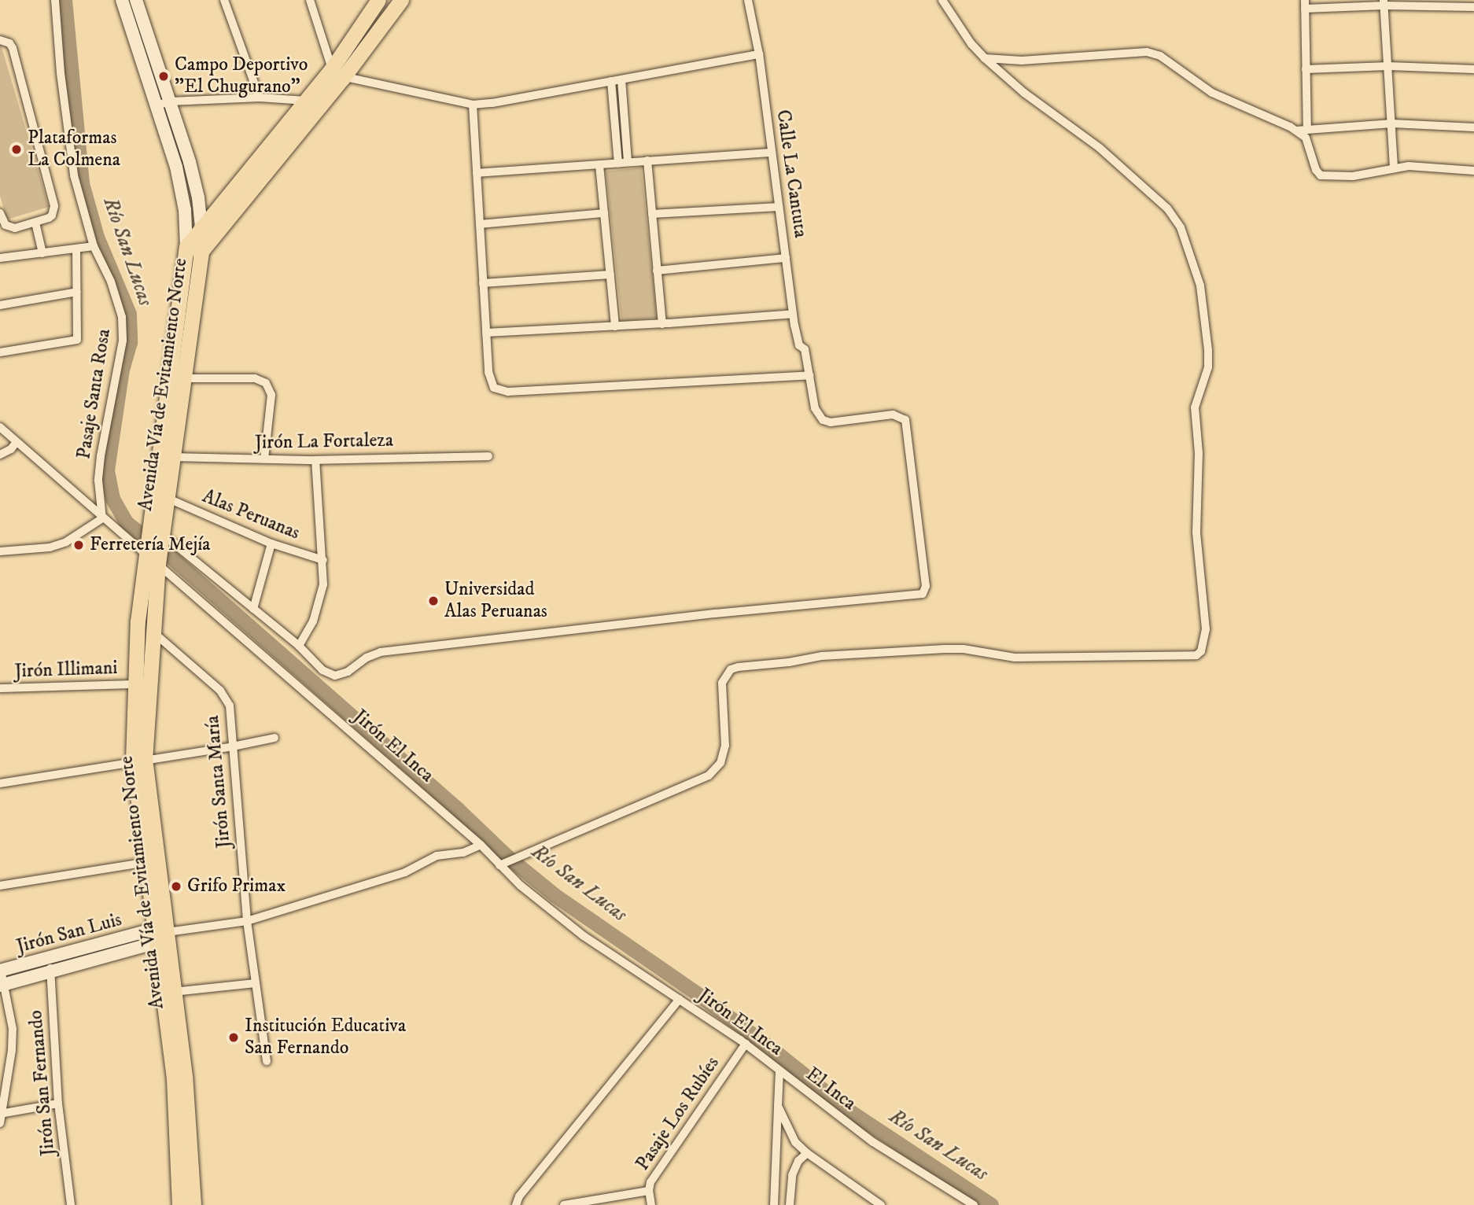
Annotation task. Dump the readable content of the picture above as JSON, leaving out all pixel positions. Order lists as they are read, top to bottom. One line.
{"streets":{"highway":["Avenida Vía de Evitamiento Norte"],"street":["Calle La Cantuta","Pasaje Santa Rosa","Jirón La Fortaleza","Alas Peruanas","Jirón Illimani","Jirón El Inca","Jirón Santa María","Jirón San Luis","Jirón San Fernando","El Inca","Pasaje Los Rubíes"]},"crossings":[["Avenida Vía de Evitamiento Norte","Jirón La Fortaleza"],["Avenida Vía de Evitamiento Norte","Alas Peruanas"],["Avenida Vía de Evitamiento Norte","Jirón Illimani"],["Avenida Vía de Evitamiento Norte","Jirón El Inca"],["Avenida Vía de Evitamiento Norte","Jirón Santa María"],["Avenida Vía de Evitamiento Norte","Jirón San Luis"],["Pasaje Santa Rosa","Jirón El Inca"],["Jirón El Inca","El Inca"],["Jirón El Inca","Pasaje Los Rubíes"],["Jirón San Luis","Jirón San Fernando"]],"water":["Río San Lucas"],"places":["Campo Deportivo \"El Chugurano\"","Plataformas La Colmena","Ferretería Mejía","Universidad Alas Peruanas","Grifo Primax","Institución Educativa San Fernando"]}
